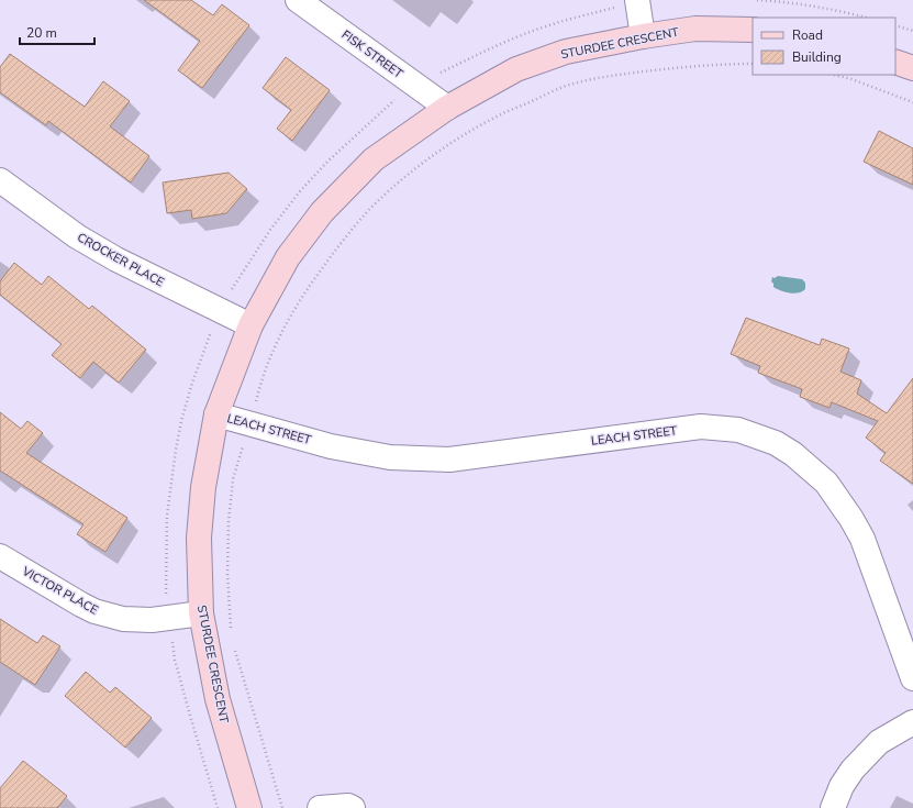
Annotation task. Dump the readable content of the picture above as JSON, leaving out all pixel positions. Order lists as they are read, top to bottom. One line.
{"streets":{"street":["STURDEE CRESCENT","FISK STREET","CROCKER PLACE","LEACH STREET","VICTOR PLACE"]},"crossings":[["STURDEE CRESCENT","FISK STREET"],["STURDEE CRESCENT","CROCKER PLACE"],["STURDEE CRESCENT","LEACH STREET"],["STURDEE CRESCENT","VICTOR PLACE"]],"legend":["Road","Building"],"scale_bar":"20 m"}
